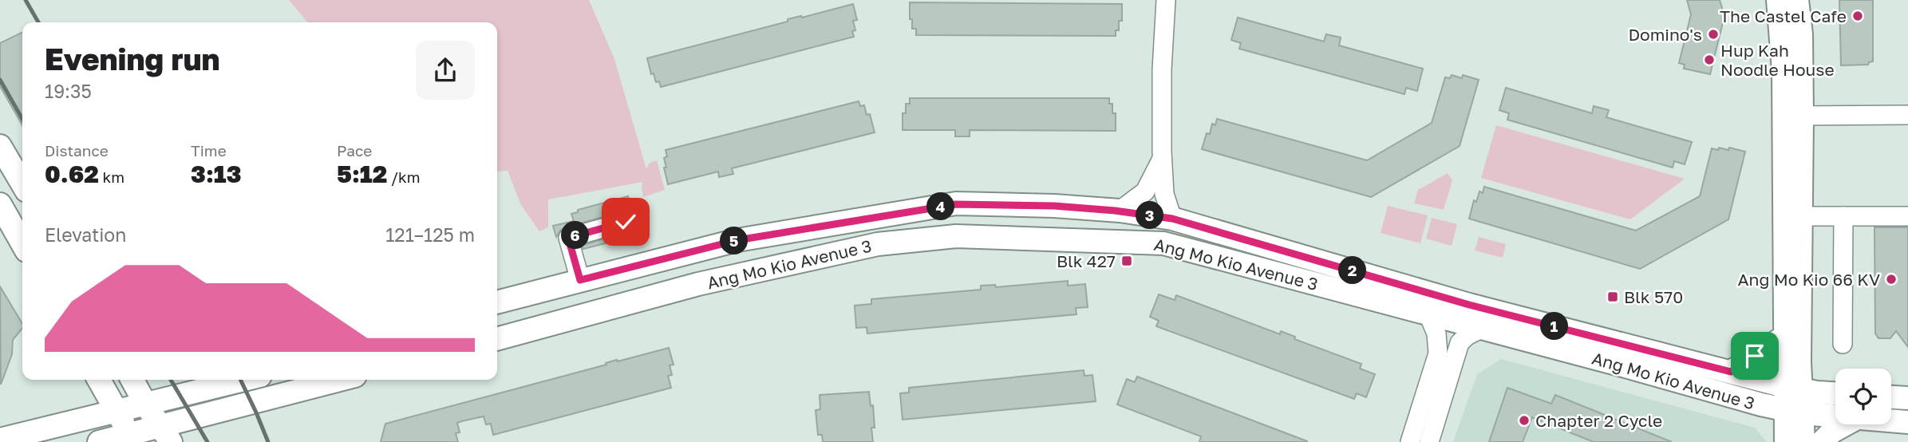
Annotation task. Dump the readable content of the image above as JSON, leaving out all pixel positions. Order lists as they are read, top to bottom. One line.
{"streets":{"main road":["Ang Mo Kio Avenue 3"]},"places":{"other":["The Castel Cafe","Domino's","Hup Kah Noodle House","Ang Mo Kio 66 KV","Chapter 2 Cycle"],"transit":["Blk 427","Blk 570"]},"page":{"heading":["Evening run","19:35"],"stats":[["Distance","0.62 km"],["Time","3:13"],["Pace","5:12 /km"]],"pins":["4","3","6","5","2","1"],"chart":["Elevation","121–125 m"]}}
